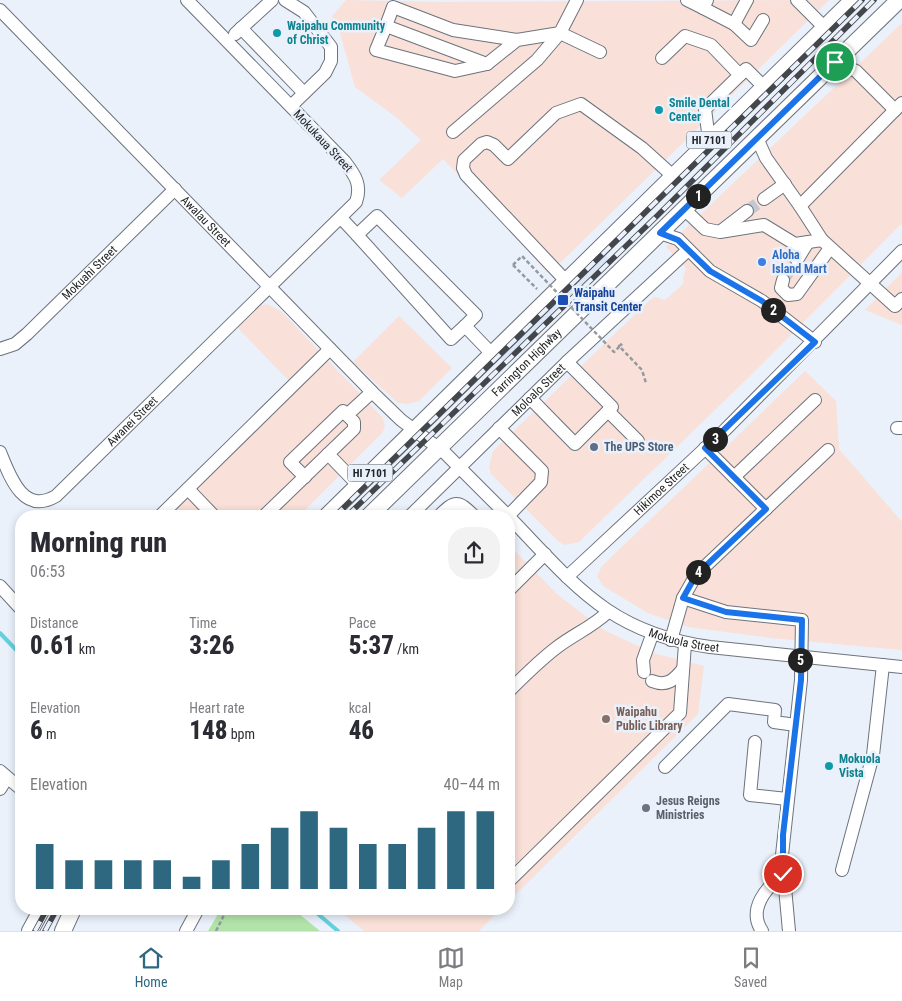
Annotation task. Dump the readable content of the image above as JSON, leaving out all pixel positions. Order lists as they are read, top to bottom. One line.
{"streets":{"main road":["HI 7101","Farrington Highway"],"street":["Mokukaua Street","Awalau Street","Mokuahi Street","Moloalo Street","Awanei Street","Hikimoe Street","Mokuola Street"]},"crossings":[["HI 7101","Awalau Street"],["HI 7101","Mokuola Street"],["Mokukaua Street","Awalau Street"],["Mokukaua Street","Awanei Street"],["Awalau Street","Mokuahi Street"],["Awalau Street","Awanei Street"],["Awalau Street","Mokuola Street"],["Farrington Highway","Mokuola Street"],["Moloalo Street","Mokuola Street"],["Hikimoe Street","Mokuola Street"]],"places":{"other":["Waipahu Community of Christ","Smile Dental Center","Aloha Island Mart","The UPS Store","Waipahu Public Library","Mokuola Vista","Jesus Reigns Ministries"],"transit":["Waipahu Transit Center"]},"page":{"pins":["1","2","3","4","5"],"heading":["Morning run","06:53"],"stats":[["Distance","0.61 km"],["Time","3:26"],["Pace","5:37 /km"],["Elevation","6 m"],["Heart rate","148 bpm"],["kcal","46"]],"chart":["Elevation","40–44 m"],"tabs":["Home","Map","Saved"]}}
